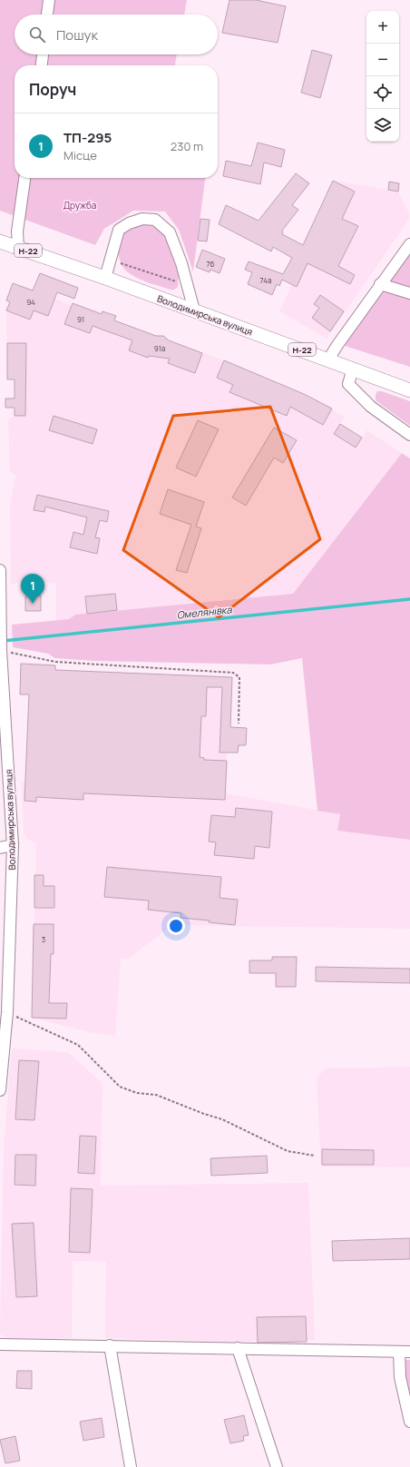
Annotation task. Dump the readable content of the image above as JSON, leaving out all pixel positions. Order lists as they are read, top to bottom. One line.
{"streets":{"main road":["Н-22","Володимирська вулиця"]},"water":["Омелянівка"],"parks":["Дружба"],"house_numbers":["76","74а","94","91","91а","3"],"page":{"map_buttons":["+","−"],"search":"Пошук","heading":"Поруч","list":[{"mark":"1","name":"ТП-295","note":"Місце","value":"230 m"}],"pins":"1"}}
